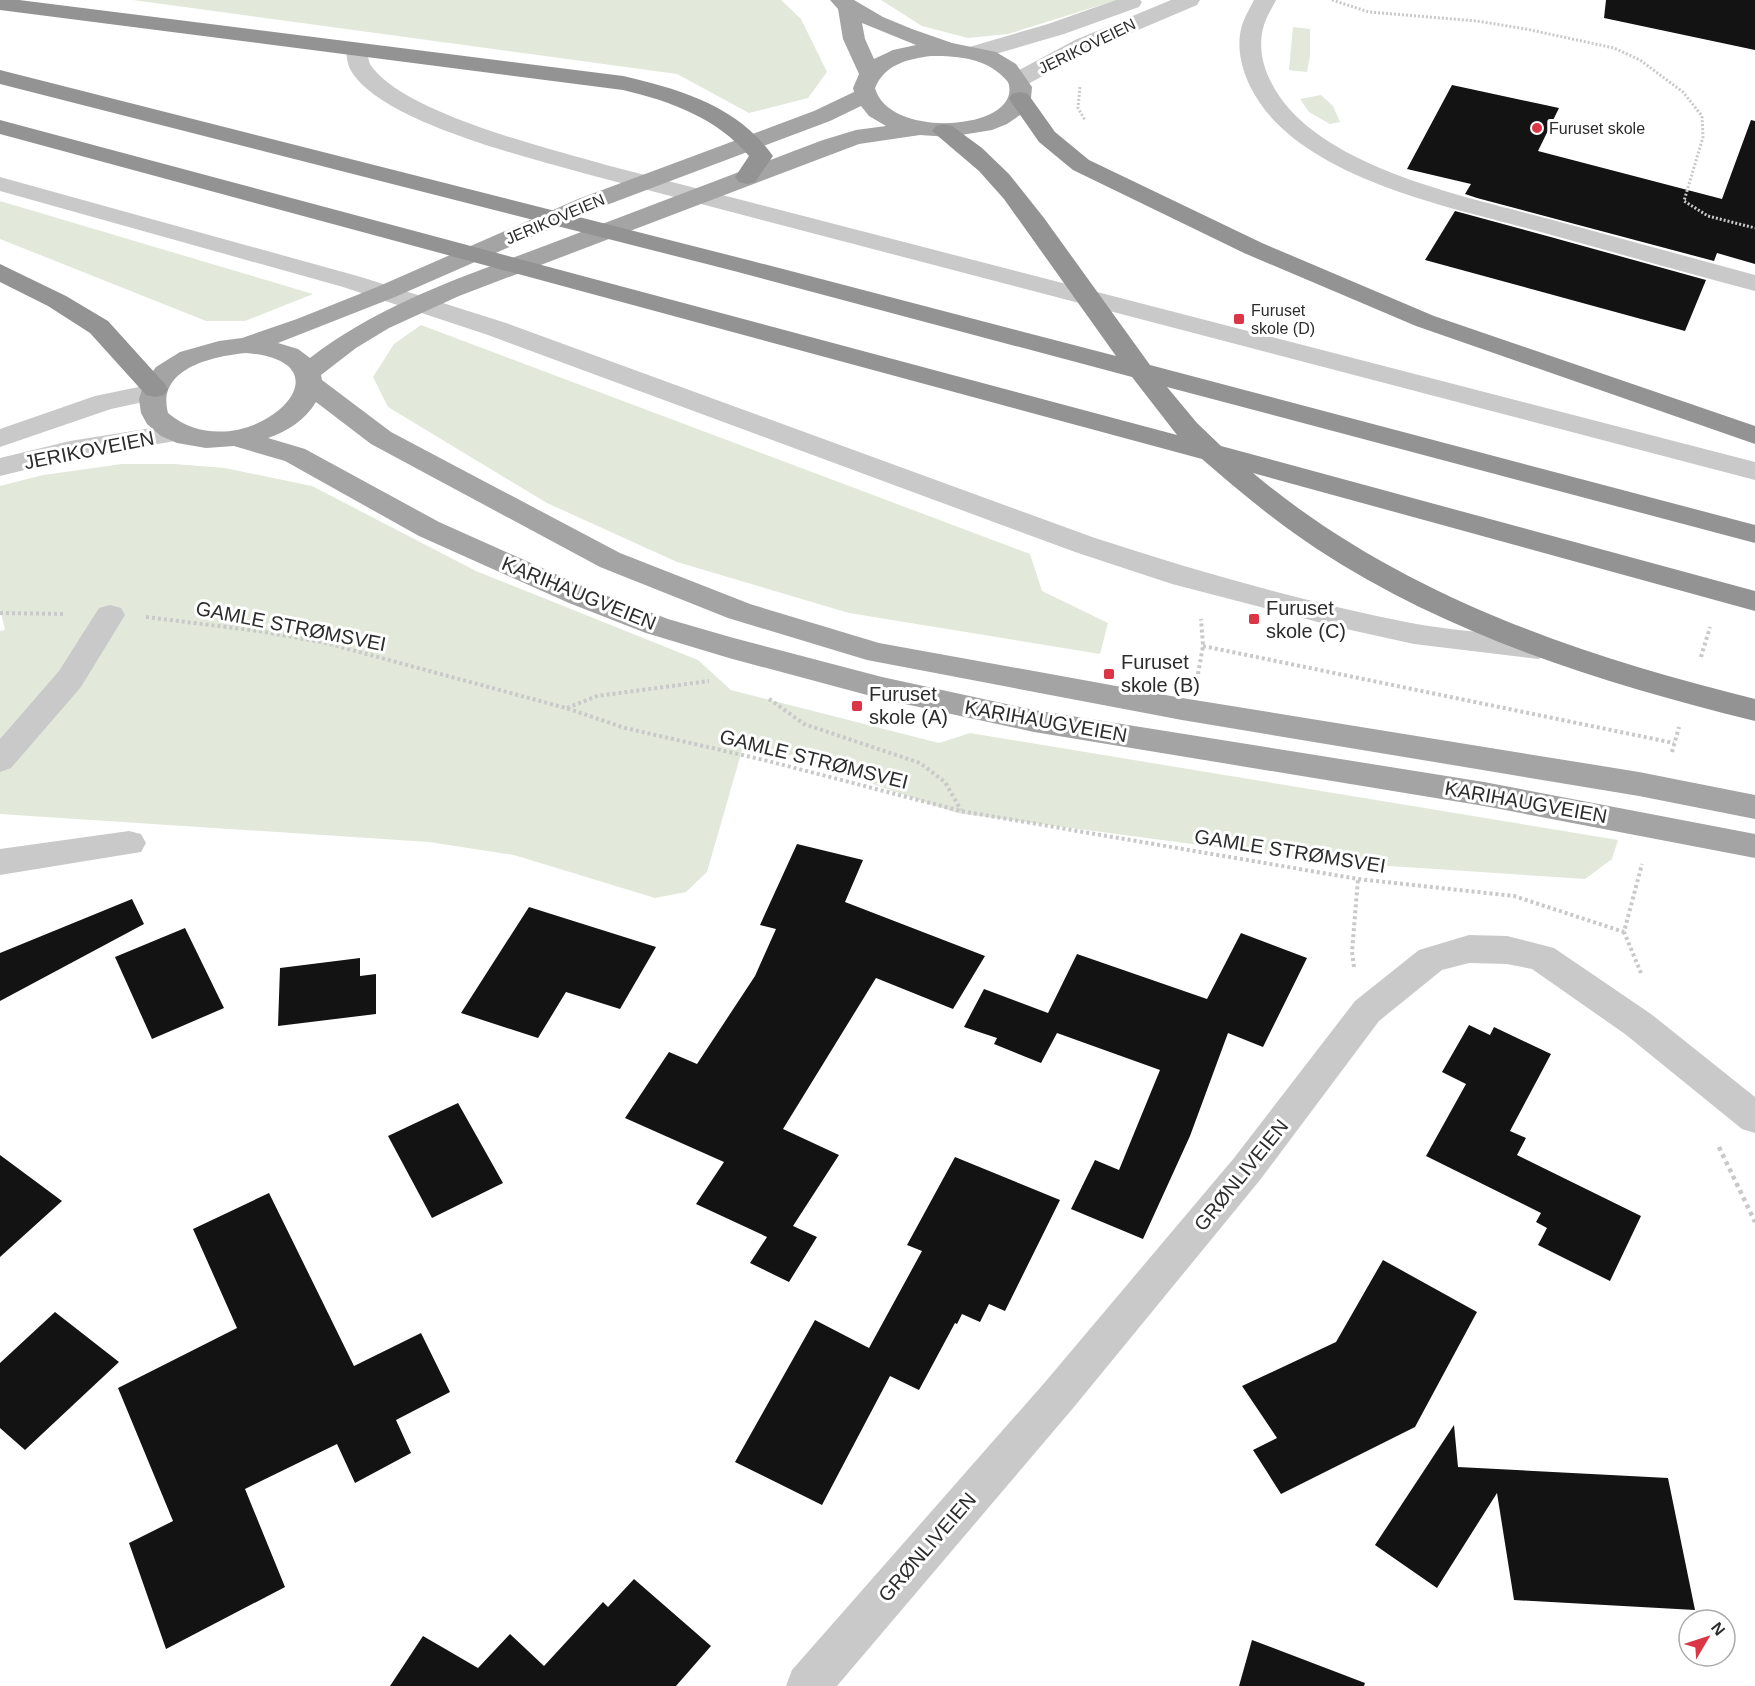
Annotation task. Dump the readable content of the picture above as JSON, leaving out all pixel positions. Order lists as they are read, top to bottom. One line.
{"streets":{"main road":["JERIKOVEIEN","KARIHAUGVEIEN"],"street":["GRØNLIVEIEN"],"path":["GAMLE STRØMSVEI"]},"crossings":[["JERIKOVEIEN","KARIHAUGVEIEN"]],"places":{"other":["Furuset skole"],"transit":["Furuset skole (D)","Furuset skole (C)","Furuset skole (B)","Furuset skole (A)"]},"north":"top right"}
